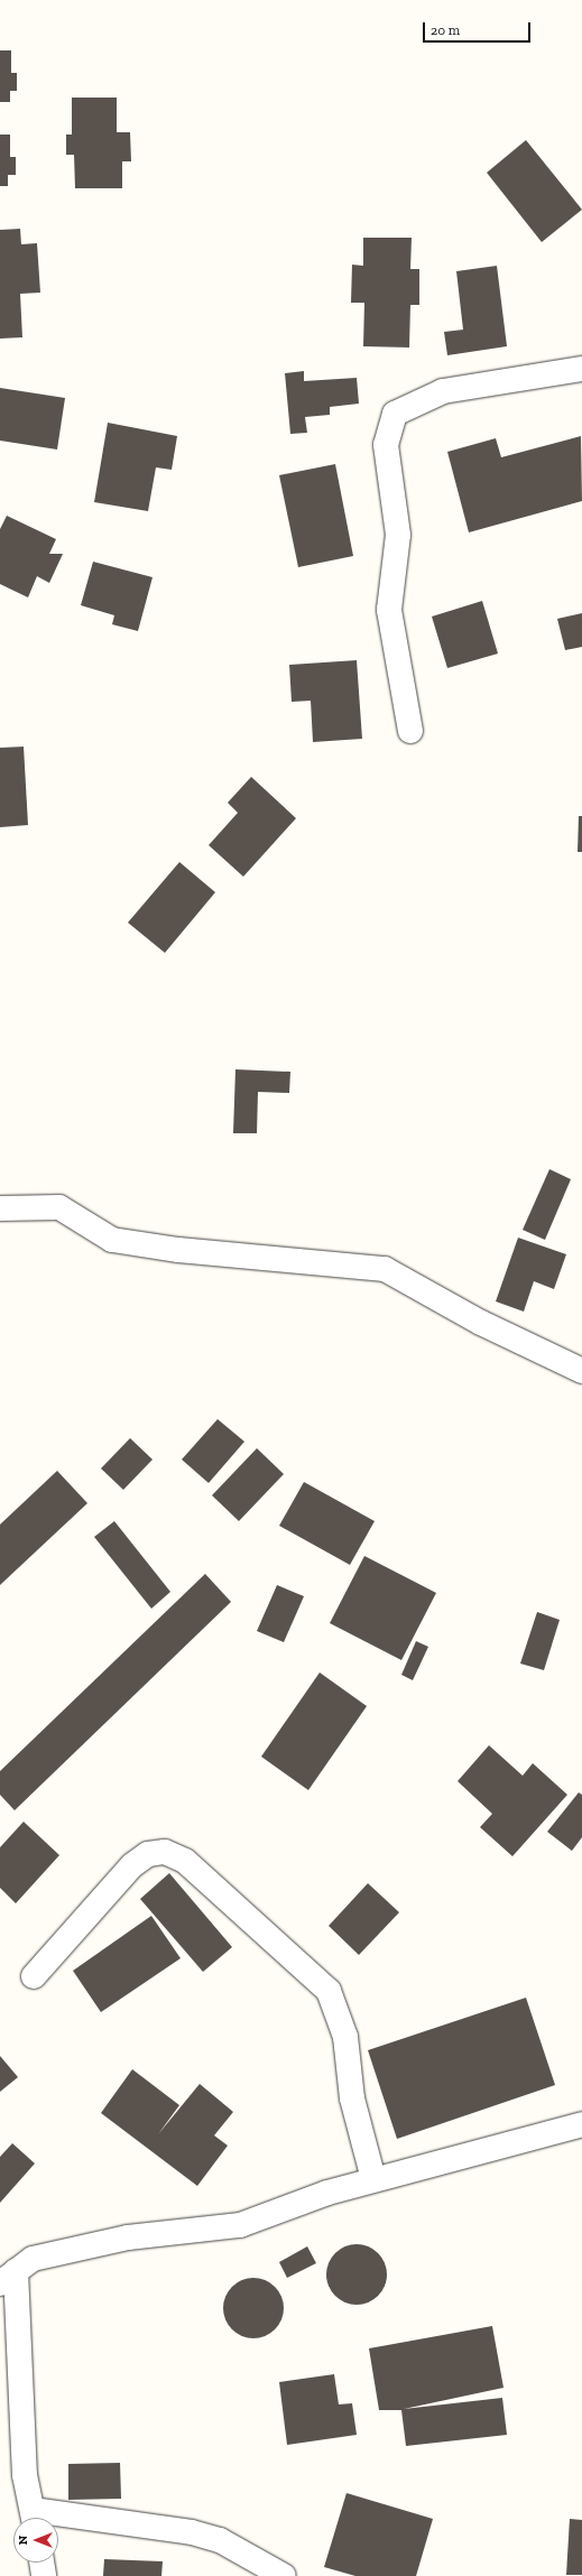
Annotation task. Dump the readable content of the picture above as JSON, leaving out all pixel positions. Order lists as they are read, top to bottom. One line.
{"scale_bar":"20 m","north":"left"}
